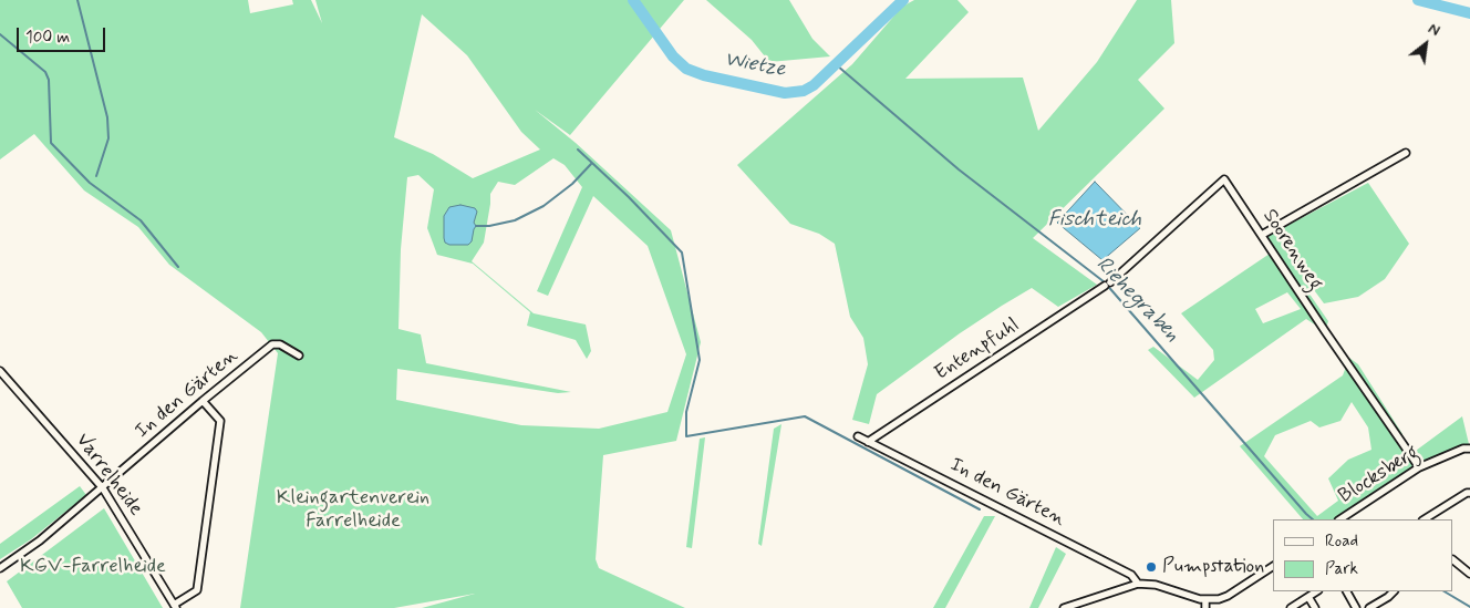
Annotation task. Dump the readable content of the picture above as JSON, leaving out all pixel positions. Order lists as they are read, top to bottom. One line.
{"streets":{"street":["Soorenweg","Entenpfuhl","In den Gärten","Varrelheide","Blocksberg"]},"crossings":[["Soorenweg","Entenpfuhl"],["Soorenweg","Blocksberg"],["Entenpfuhl","In den Gärten"],["In den Gärten","Varrelheide"]],"water":["Wietze","Fischteich","Riehegraben"],"parks":["Kleingartenverein Farrelheide","KGV-Farrelheide"],"places":["Pumpstation"],"legend":["Road","Park"],"scale_bar":"100 m","north":"top right"}
